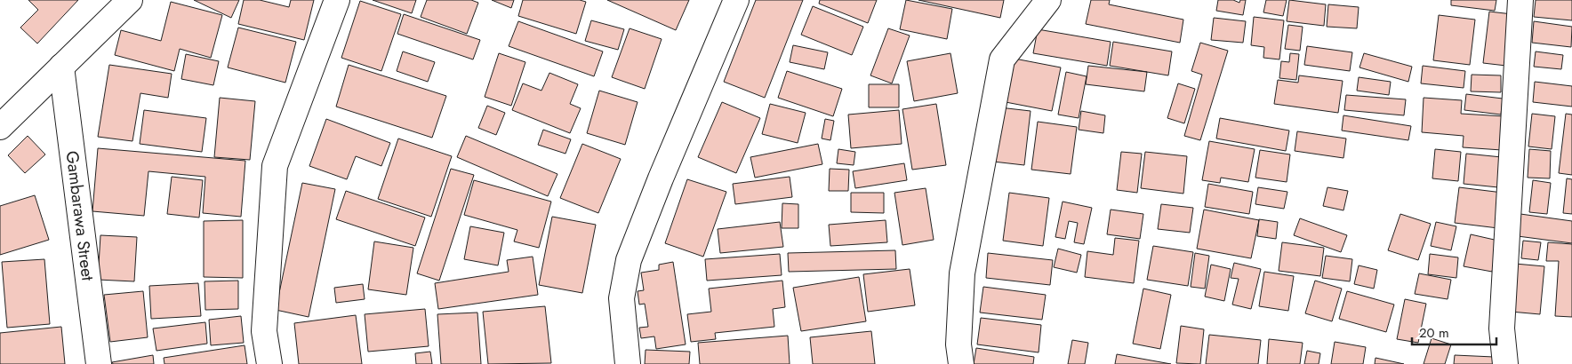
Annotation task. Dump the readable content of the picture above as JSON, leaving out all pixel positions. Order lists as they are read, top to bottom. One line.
{"streets":{"street":["Gambarawa Street"]},"scale_bar":"20 m"}
